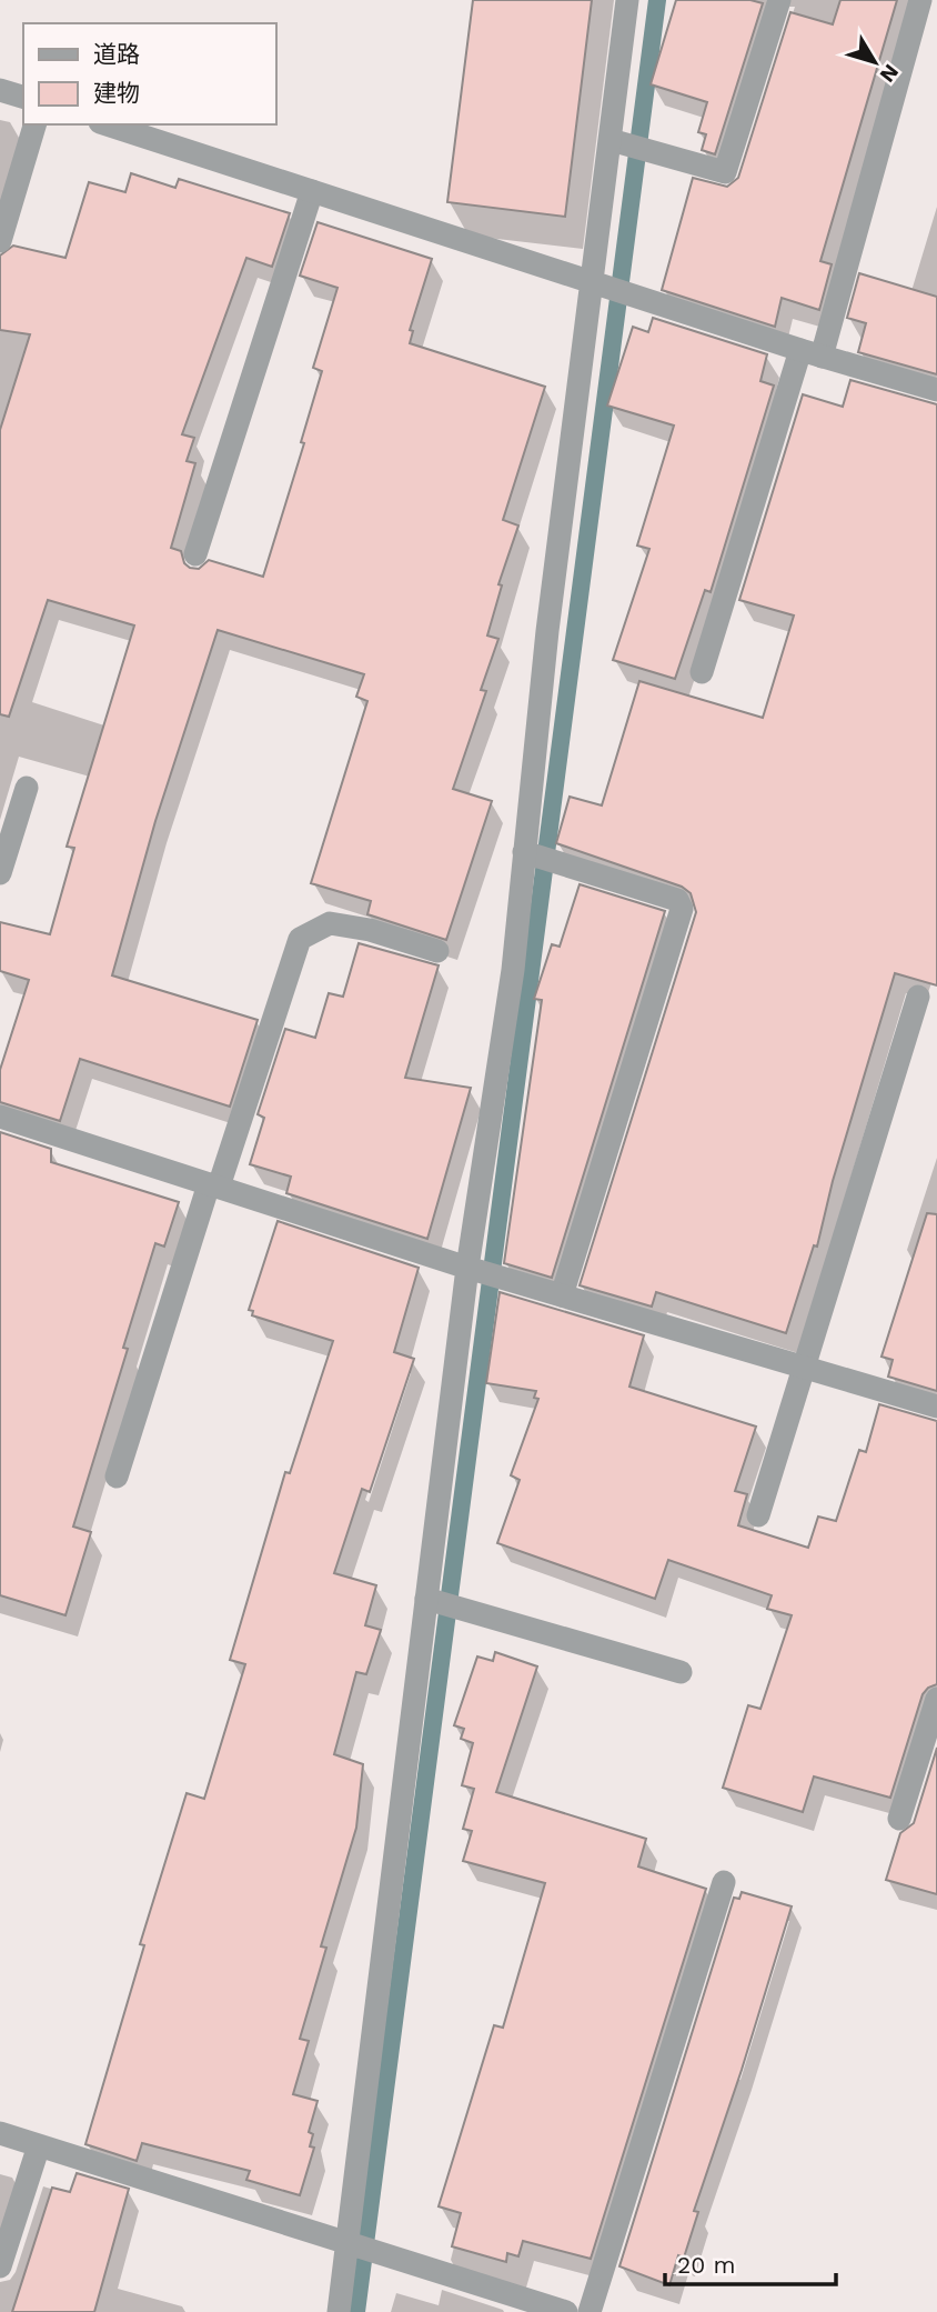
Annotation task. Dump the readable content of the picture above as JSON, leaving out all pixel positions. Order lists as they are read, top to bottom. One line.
{"legend":["道路","建物"],"scale_bar":"20 m","north":"bottom right"}
